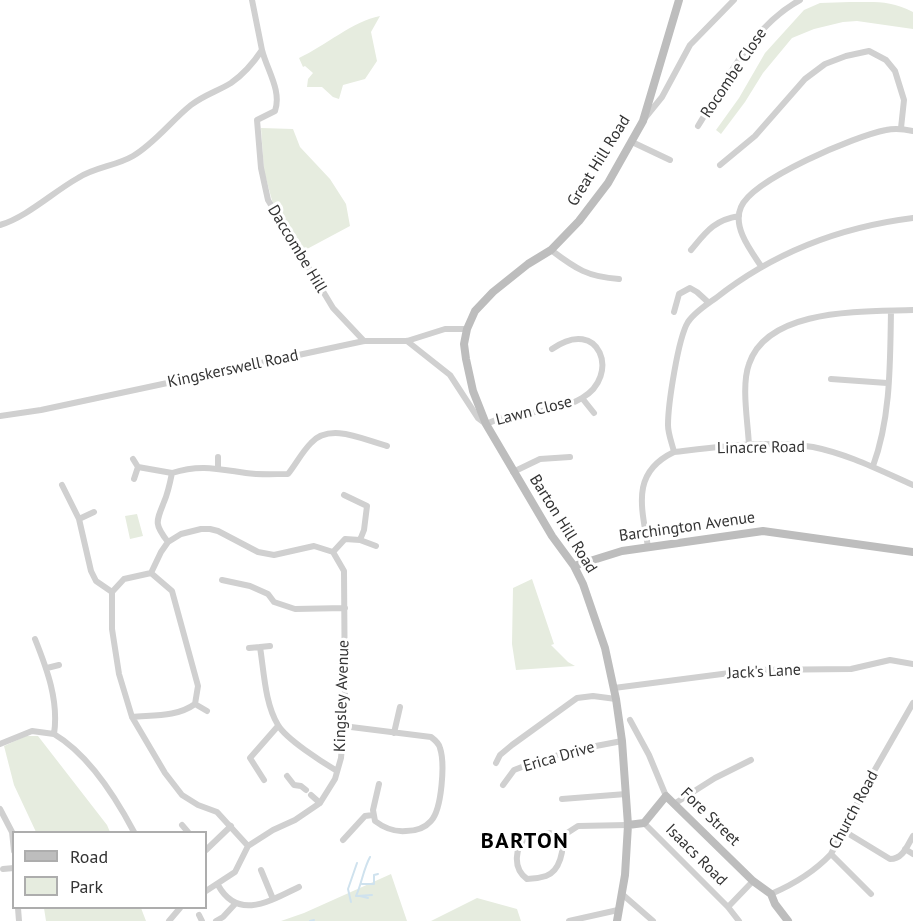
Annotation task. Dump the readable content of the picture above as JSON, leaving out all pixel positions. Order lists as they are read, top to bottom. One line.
{"streets":{"street":["Rocombe Close","Great Hill Road","Daccombe Hill","Kingskerswell Road","Lawn Close","Linacre Road","Barton Hill Road","Barchington Avenue","Jack's Lane","Kingsley Avenue","Erica Drive","Church Road","Fore Street","Isaacs Road"]},"crossings":[["Great Hill Road","Kingskerswell Road"],["Great Hill Road","Barton Hill Road"],["Daccombe Hill","Kingskerswell Road"],["Kingskerswell Road","Barton Hill Road"],["Lawn Close","Barton Hill Road"],["Barton Hill Road","Barchington Avenue"],["Barton Hill Road","Jack's Lane"],["Barton Hill Road","Erica Drive"],["Barton Hill Road","Isaacs Road"],["Church Road","Fore Street"],["Fore Street","Isaacs Road"]],"districts":["BARTON"],"legend":["Road","Park"]}
